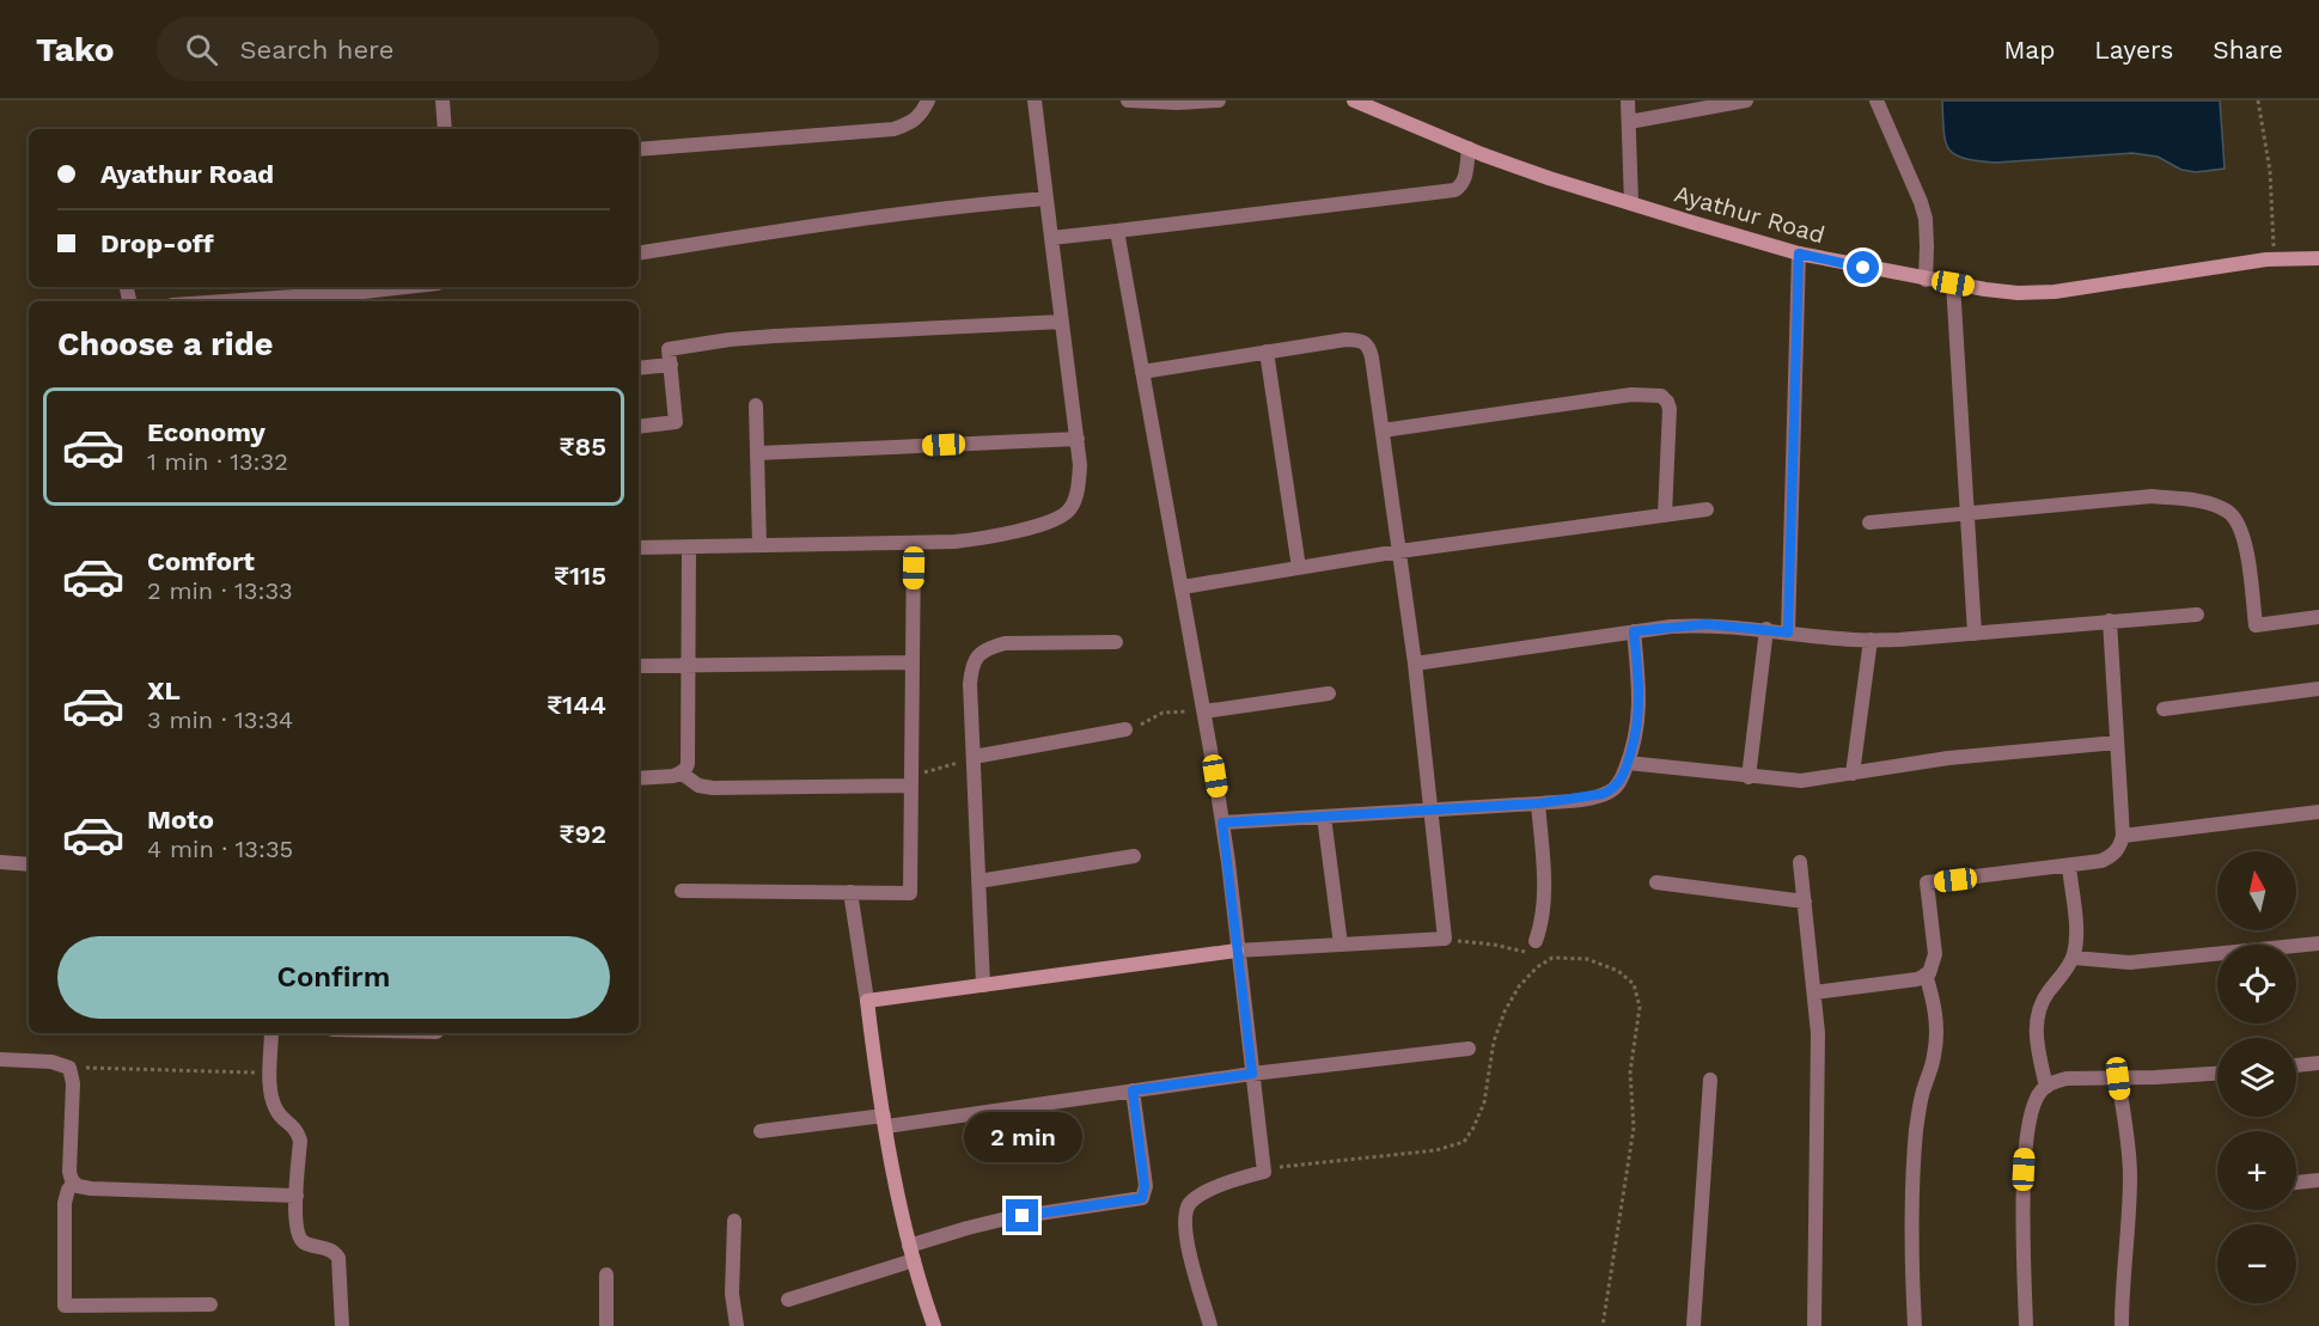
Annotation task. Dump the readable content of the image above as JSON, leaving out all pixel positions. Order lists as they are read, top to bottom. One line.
{"streets":{"street":["Ayathur Road"]},"north":"top","page":{"header":"Tako","search":"Search here","nav":["Map","Layers","Share"],"banner":["Ayathur Road","Drop-off"],"heading":"Choose a ride","list":[{"name":"Economy","note":"1 min · 13:32","value":"₹85"},{"name":"Comfort","note":"2 min · 13:33","value":"₹115"},{"name":"XL","note":"3 min · 13:34","value":"₹144"},{"name":"Moto","note":"4 min · 13:35","value":"₹92"}],"map_buttons":["+","−"],"buttons":"Confirm","bubble":"2 min"}}
